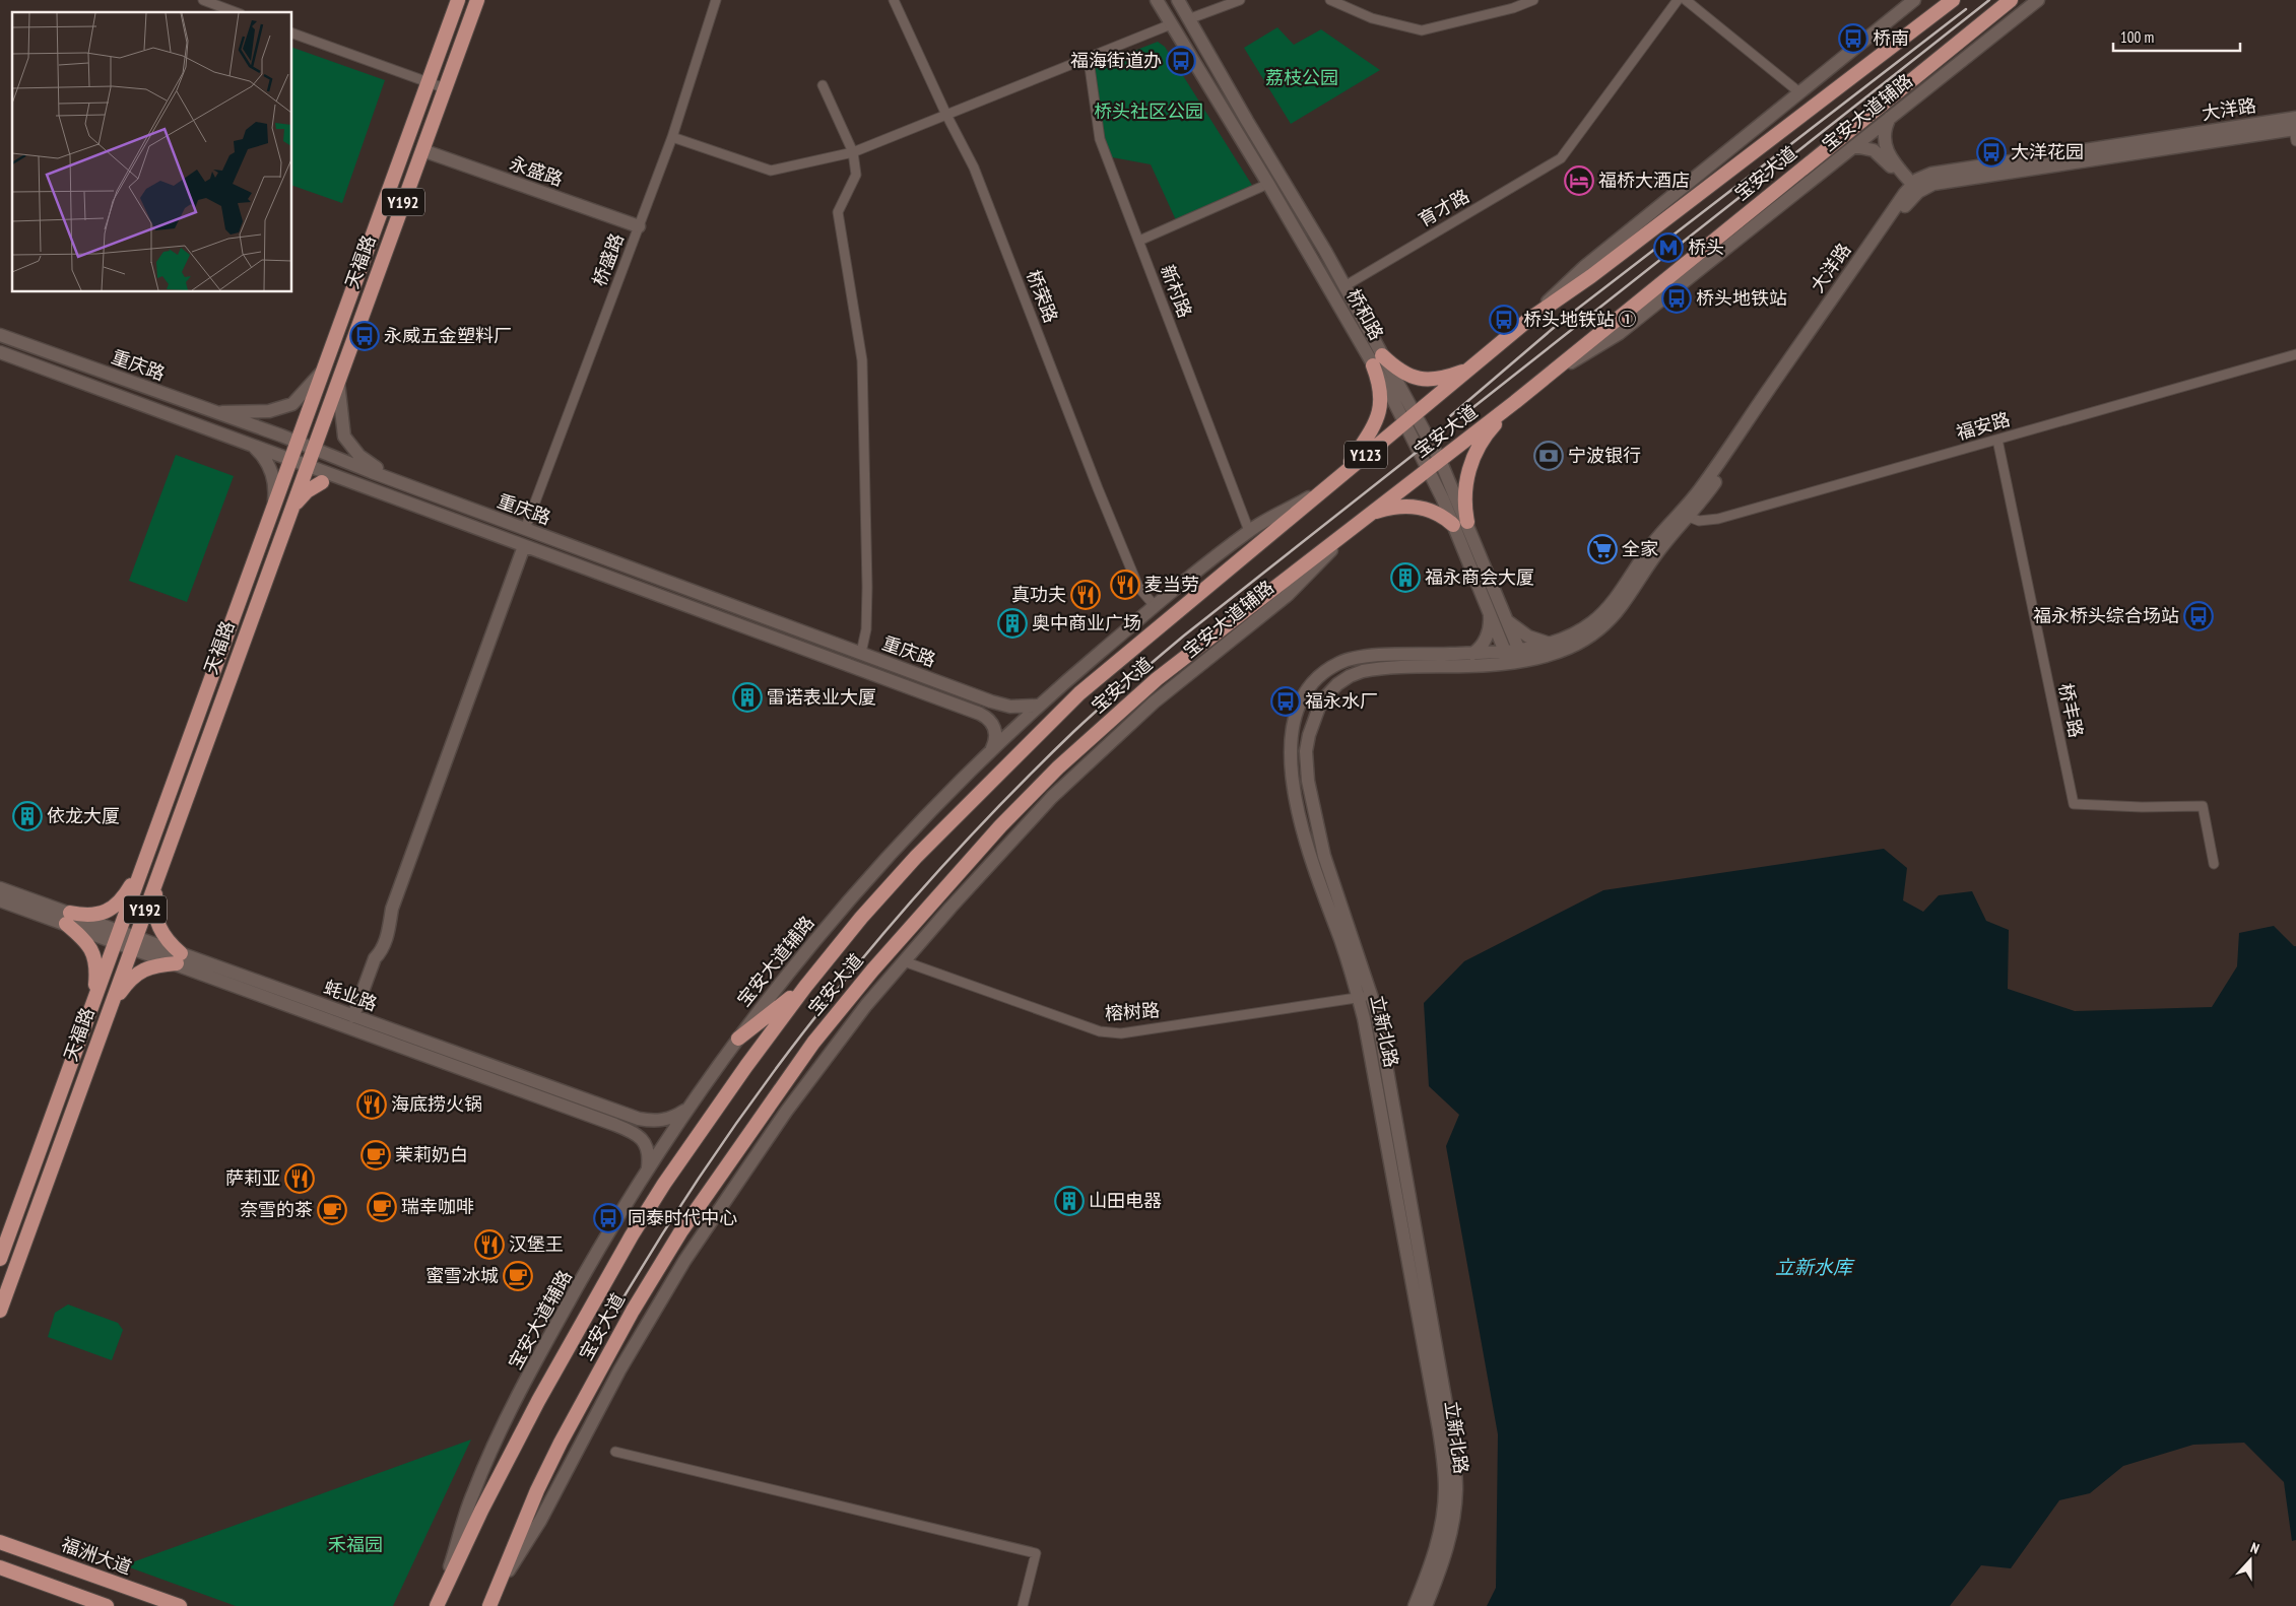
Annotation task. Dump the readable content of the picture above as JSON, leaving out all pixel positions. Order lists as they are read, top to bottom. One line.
{"streets":{"main road":["大洋路","宝安大道辅路","永盛路","宝安大道","Y192","天福路","桥和路","重庆路","Y123","蚝业路","立新北路","福洲大道"],"street":["育才路","桥盛路","新村路","桥荣路","福安路","桥丰路","榕树路"]},"crossings":[["大洋路","桥和路"],["大洋路","福安路"],["大洋路","立新北路"],["宝安大道辅路","宝安大道"],["宝安大道辅路","新村路"],["宝安大道辅路","桥荣路"],["宝安大道辅路","重庆路"],["宝安大道辅路","蚝业路"],["宝安大道辅路","榕树路"],["永盛路","桥盛路"],["永盛路","天福路"],["宝安大道","桥和路"],["Y192","天福路"],["Y192","重庆路"],["育才路","桥和路"],["桥盛路","重庆路"],["天福路","重庆路"],["天福路","蚝业路"],["桥和路","立新北路"],["福安路","桥丰路"],["榕树路","立新北路"]],"water":["立新水库"],"parks":["荔枝公园","桥头社区公园","禾福园"],"places":{"bus stop":["桥南","福海街道办","大洋花园","桥头地铁站","桥头地铁站 ①","永威五金塑料厂","福永桥头综合场站","福永水厂","同泰时代中心"],"hotel":["福桥大酒店"],"metro station":["桥头"],"bank":["宁波银行"],"supermarket":["全家"],"building":["福永商会大厦","奥中商业广场","雷诺表业大厦","依龙大厦","山田电器"],"restaurant":["麦当劳","真功夫","海底捞火锅","萨莉亚","汉堡王"],"cafe":["茉莉奶白","瑞幸咖啡","奈雪的茶","蜜雪冰城"]},"scale_bar":"100 m","north":"top"}
